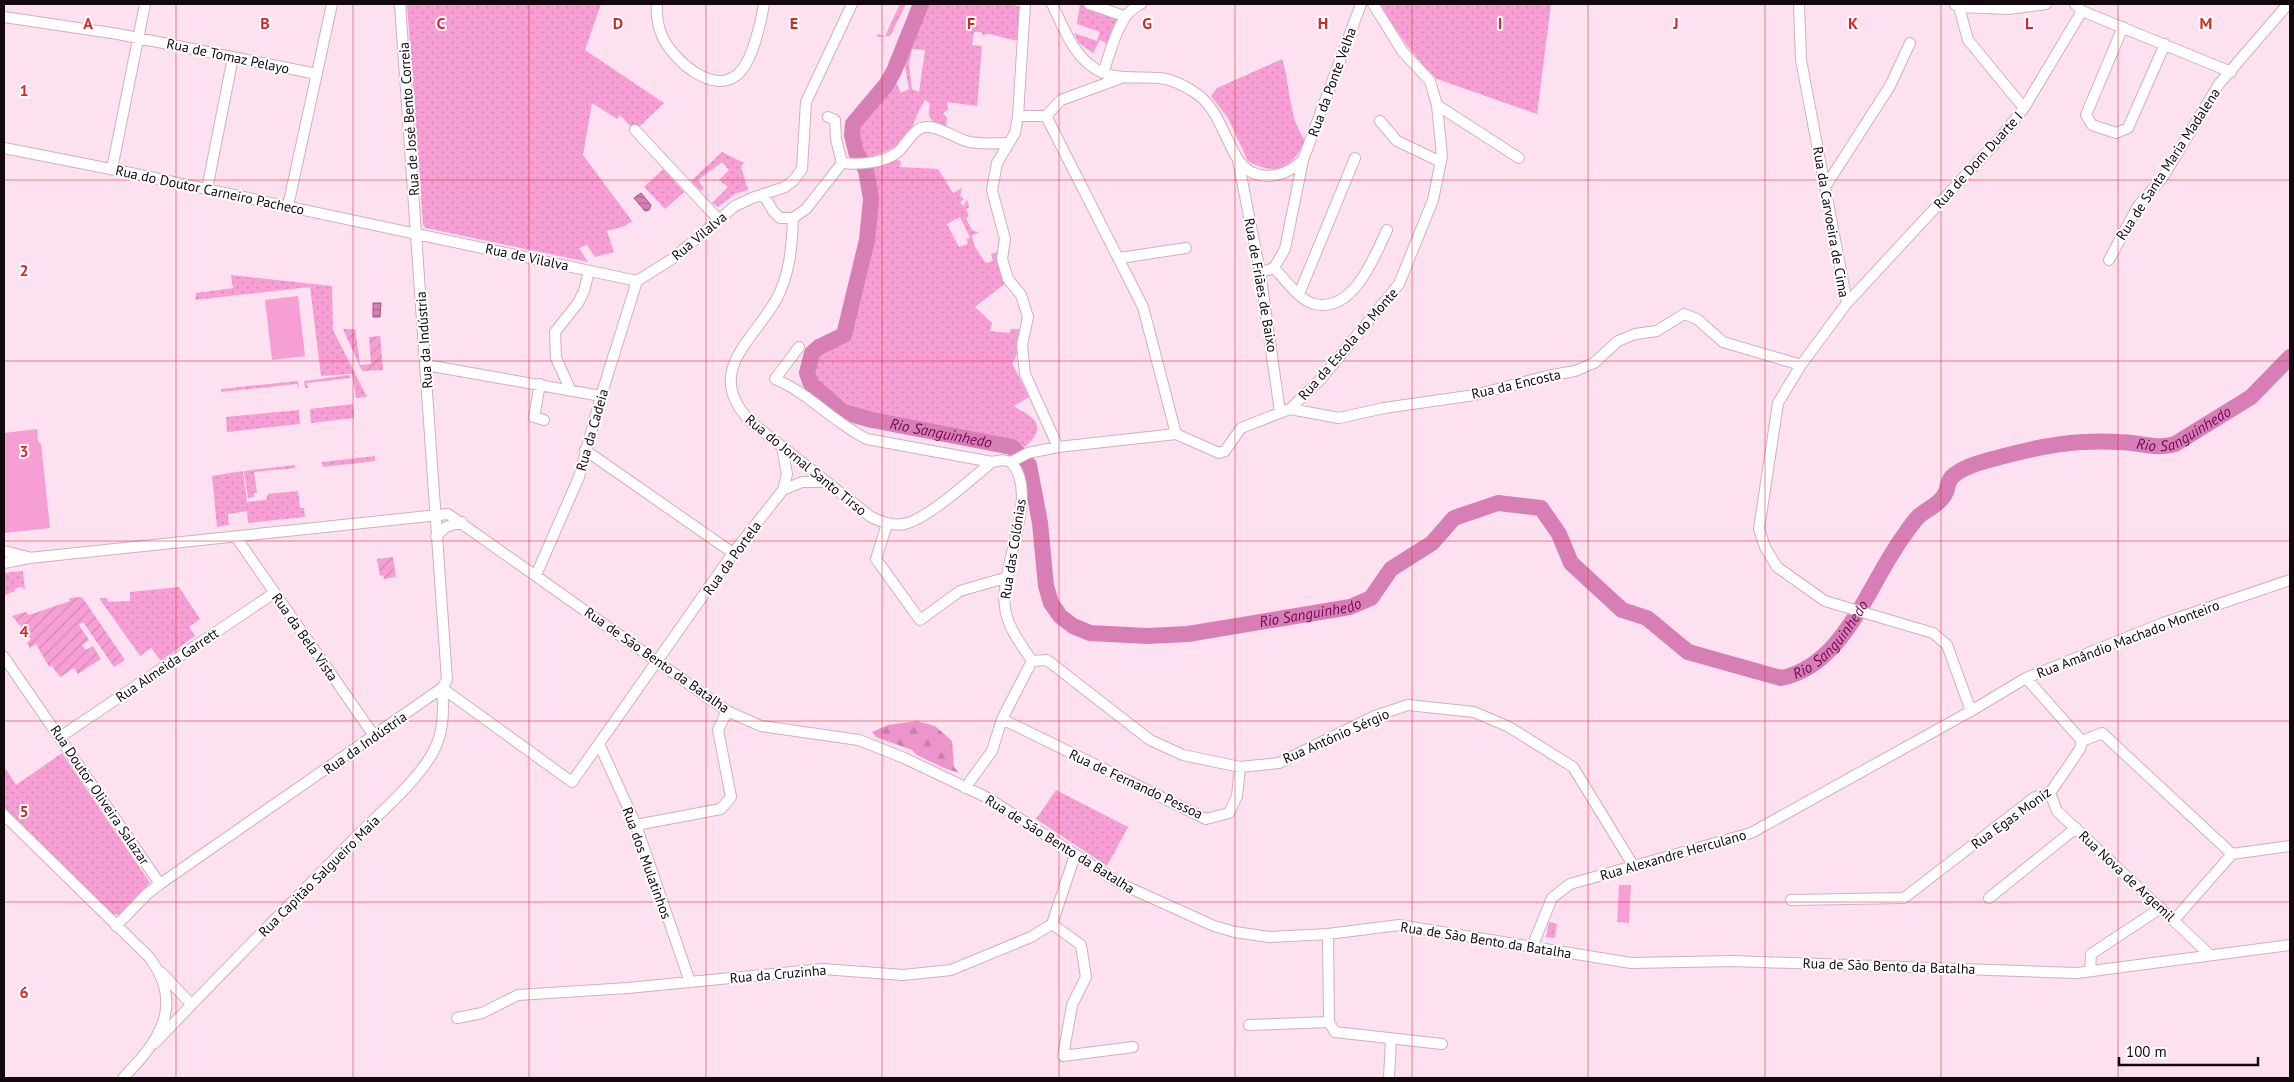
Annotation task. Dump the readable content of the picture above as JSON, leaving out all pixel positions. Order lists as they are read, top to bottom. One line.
{"streets":{"street":["Rua de Tomaz Pelayo","Rua da Ponte Velha","Rua de José Bento Correia","Rua de Dom Duarte I","Rua de Santa Maria Madalena","Rua do Doutor Carneiro Pacheco","Rua da Carvoeira de Cima","Rua Vilalva","Rua de Vilalva","Rua de Friães de Baixo","Rua da Indústria","Rua da Escola do Monte","Rua da Encosta","Rua da Cadeia","Rua do Jornal Santo Tirso","Rua das Colónias","Rua da Portela","Rua da Bela Vista","Rua Amândio Machado Monteiro","Rua de São Bento da Batalha","Rua Almeida Garrett","Rua António Sérgio","Rua de Fernando Pessoa","Rua Doutor Oliveira Salazar","Rua Egas Moniz","Rua Alexandre Herculano","Rua dos Mulatinhos","Rua Capitão Salgueiro Maia","Rua Nova de Argemil","Rua da Cruzinha"]},"crossings":[["Rua de José Bento Correia","Rua do Doutor Carneiro Pacheco"],["Rua de José Bento Correia","Rua de Vilalva"],["Rua de José Bento Correia","Rua da Indústria"],["Rua de Dom Duarte I","Rua da Carvoeira de Cima"],["Rua do Doutor Carneiro Pacheco","Rua de Vilalva"],["Rua do Doutor Carneiro Pacheco","Rua da Indústria"],["Rua da Carvoeira de Cima","Rua da Encosta"],["Rua da Carvoeira de Cima","Rua Amândio Machado Monteiro"],["Rua da Carvoeira de Cima","Rua Alexandre Herculano"],["Rua Vilalva","Rua de Vilalva"],["Rua Vilalva","Rua da Cadeia"],["Rua de Vilalva","Rua da Indústria"],["Rua de Vilalva","Rua da Cadeia"],["Rua de Friães de Baixo","Rua da Escola do Monte"],["Rua de Friães de Baixo","Rua da Encosta"],["Rua da Indústria","Rua da Portela"],["Rua da Indústria","Rua da Bela Vista"],["Rua da Indústria","Rua de São Bento da Batalha"],["Rua da Indústria","Rua Doutor Oliveira Salazar"],["Rua da Indústria","Rua Capitão Salgueiro Maia"],["Rua da Escola do Monte","Rua da Encosta"],["Rua da Cadeia","Rua de São Bento da Batalha"],["Rua das Colónias","Rua António Sérgio"],["Rua da Portela","Rua de São Bento da Batalha"],["Rua da Portela","Rua dos Mulatinhos"],["Rua da Portela","Rua Capitão Salgueiro Maia"],["Rua da Bela Vista","Rua Almeida Garrett"],["Rua Amândio Machado Monteiro","Rua Alexandre Herculano"],["Rua de São Bento da Batalha","Rua Alexandre Herculano"],["Rua de São Bento da Batalha","Rua Nova de Argemil"],["Rua Almeida Garrett","Rua Doutor Oliveira Salazar"],["Rua António Sérgio","Rua de Fernando Pessoa"],["Rua António Sérgio","Rua Alexandre Herculano"],["Rua Egas Moniz","Rua Nova de Argemil"],["Rua dos Mulatinhos","Rua da Cruzinha"]],"water":["Rio Sanguinhedo"],"scale_bar":"100 m","grid":{"columns":["A","B","C","D","E","F","G","H","I","J","K","L","M"],"rows":["1","2","3","4","5","6"]}}
